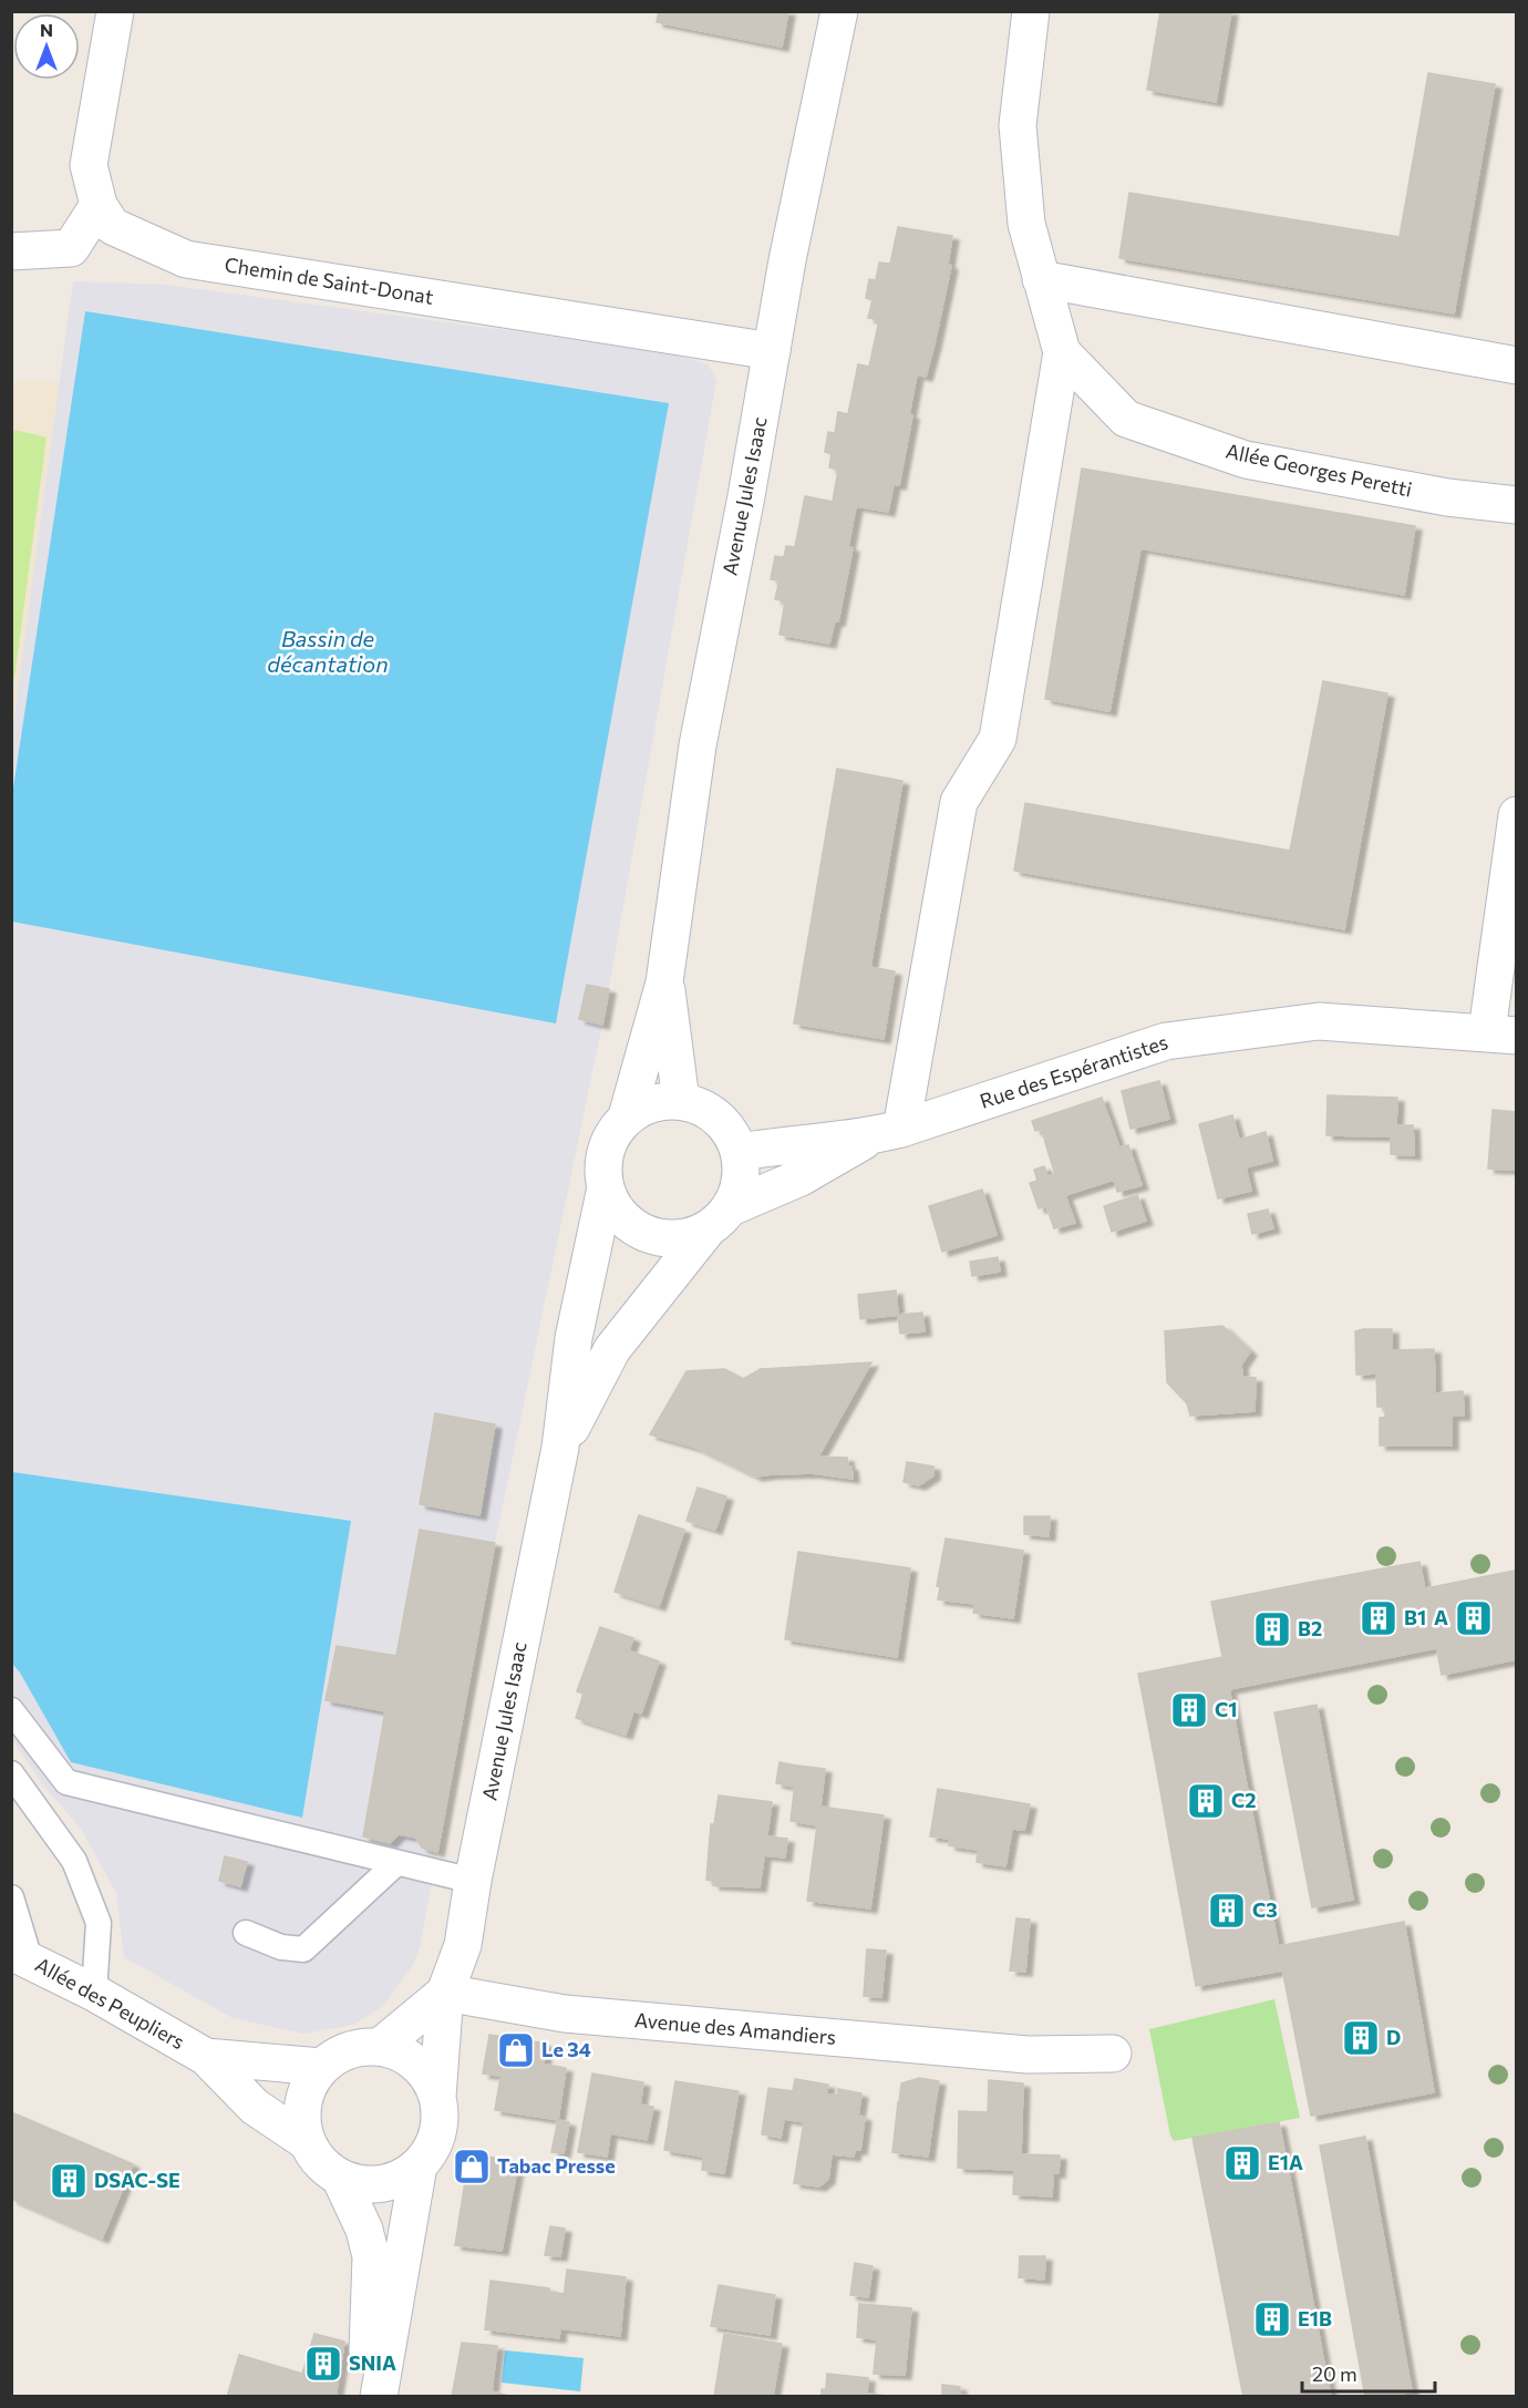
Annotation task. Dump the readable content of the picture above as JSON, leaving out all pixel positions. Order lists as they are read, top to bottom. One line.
{"streets":{"street":["Chemin de Saint-Donat","Allée Georges Peretti","Avenue Jules Isaac","Rue des Espérantistes","Allée des Peupliers","Avenue des Amandiers"]},"crossings":[["Chemin de Saint-Donat","Avenue Jules Isaac"],["Avenue Jules Isaac","Rue des Espérantistes"],["Avenue Jules Isaac","Allée des Peupliers"],["Avenue Jules Isaac","Avenue des Amandiers"]],"water":["Bassin de décantation"],"places":{"building":["B1","A","B2","C1","C2","C3","D","E1A","DSAC-SE","E1B","SNIA"],"shop":["Le 34","Tabac Presse"]},"scale_bar":"20 m","north":"top"}
